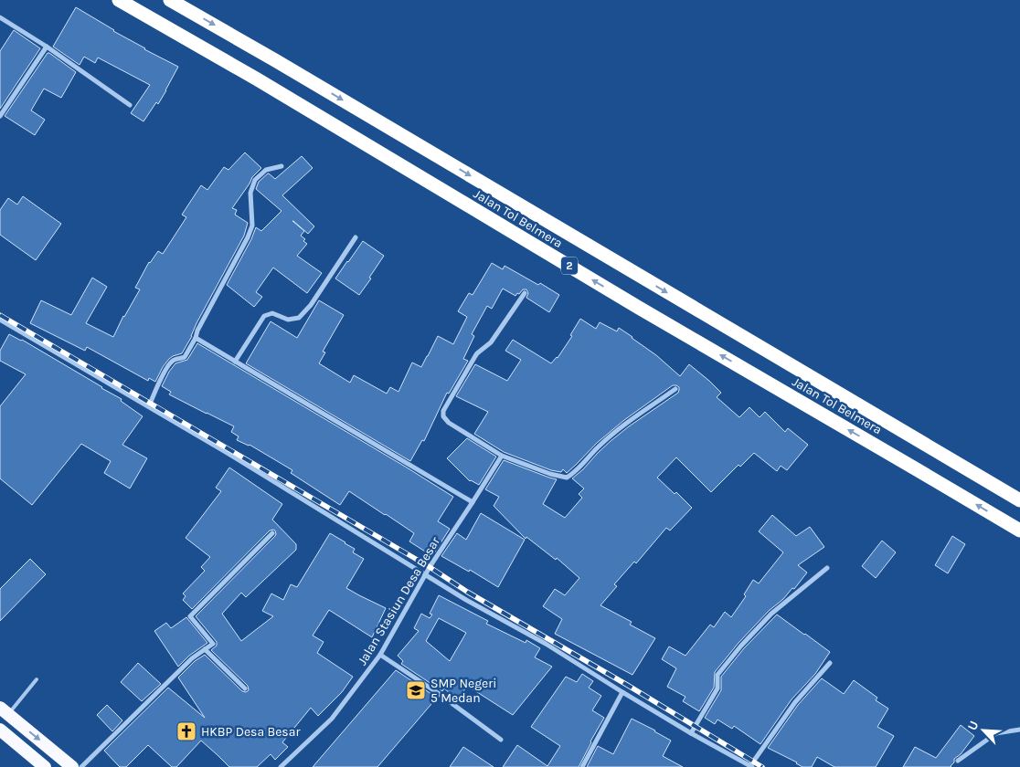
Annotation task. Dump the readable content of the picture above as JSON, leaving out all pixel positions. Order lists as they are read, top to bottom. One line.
{"streets":{"highway":["Jalan Tol Belmera","2"],"street":["Jalan Stasiun Desa Besar"]},"places":{"school or university":["SMP Negeri 5 Medan"],"church":["HKBP Desa Besar"]},"north":"top left"}
